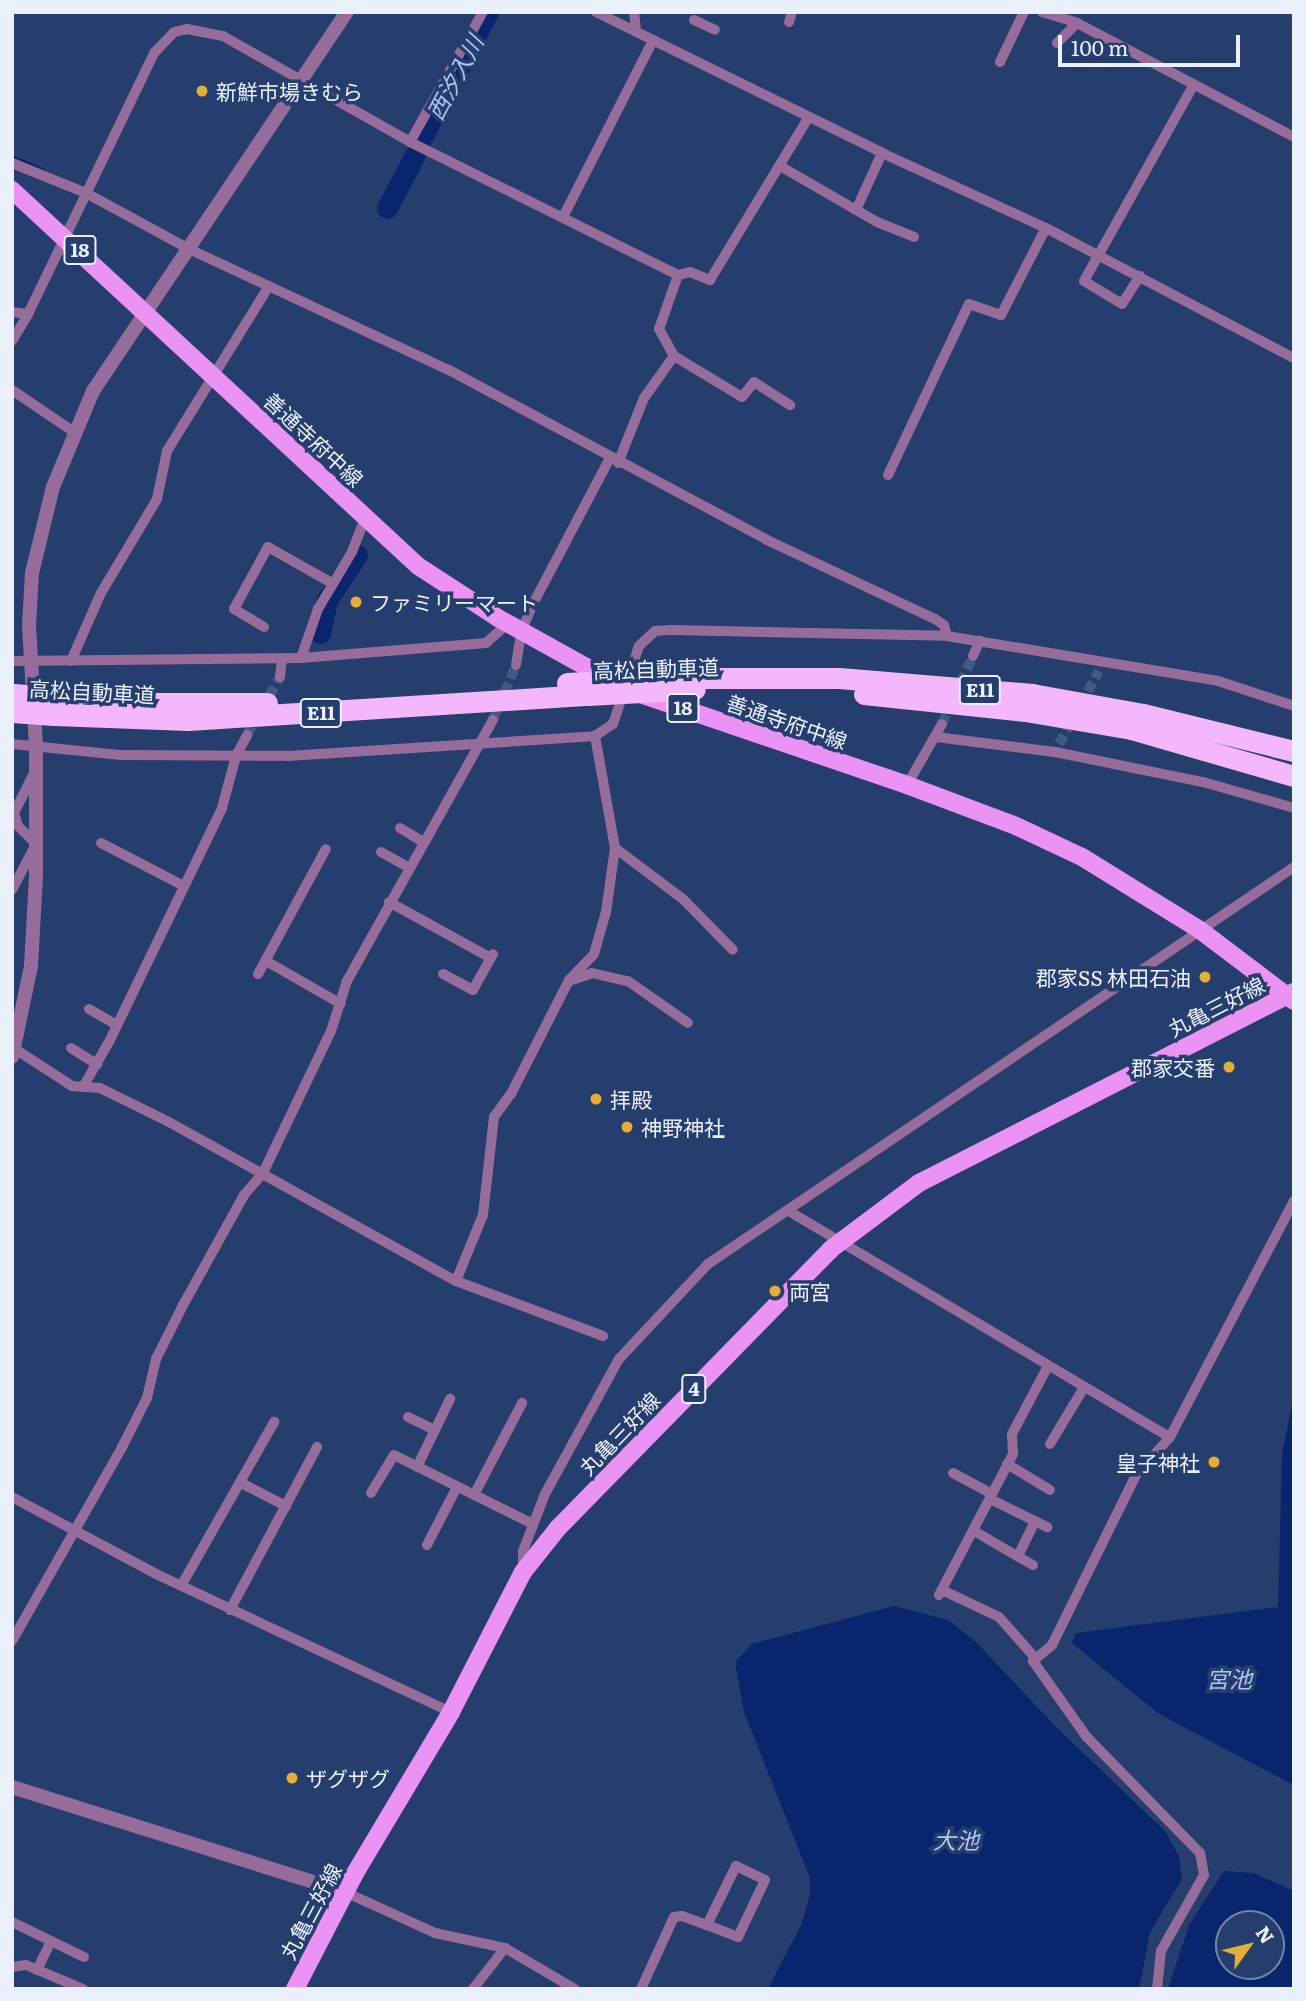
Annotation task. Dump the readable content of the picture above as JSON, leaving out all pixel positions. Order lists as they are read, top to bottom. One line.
{"streets":{"highway":["高松自動車道","E11"],"main road":["18","善通寺府中線","丸亀三好線","4"]},"crossings":[["善通寺府中線","丸亀三好線"]],"water":["西汐入川","宮池","大池"],"places":["新鮮市場きむら","ファミリーマート","郡家SS 林田石油","郡家交番","拝殿","神野神社","両宮","皇子神社","ザグザグ"],"scale_bar":"100 m","north":"top right"}
